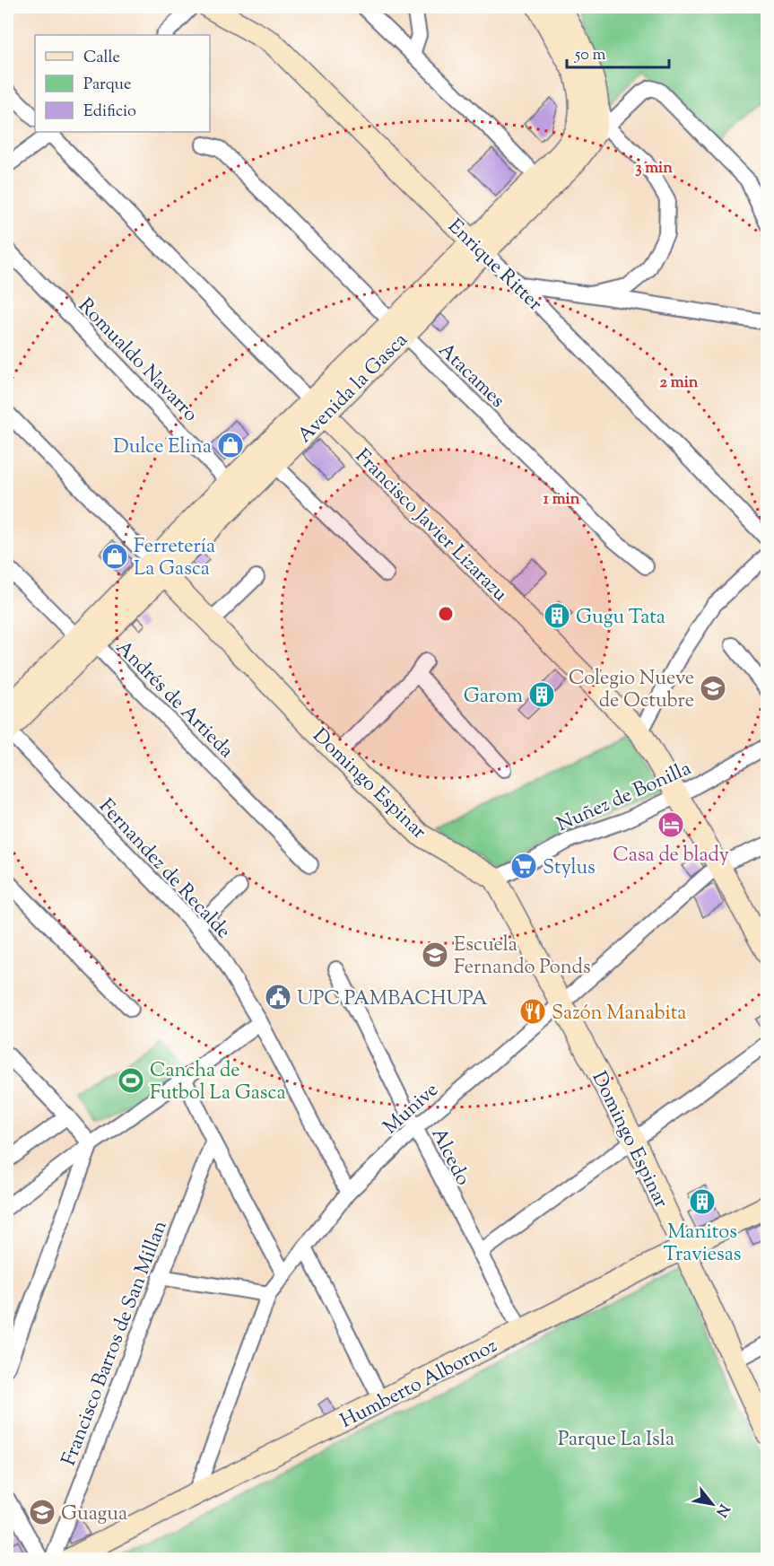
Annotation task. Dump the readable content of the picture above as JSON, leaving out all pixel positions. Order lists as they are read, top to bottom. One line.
{"streets":{"street":["Enrique Ritter","Romualdo Navarro","Atacames","Avenida la Gasca","Francisco Javier Lizarazu","Andrés de Artieda","Domingo Espinar","Nuñez de Bonilla","Fernandez de Recalde","Munive","Alcedo","Francisco Barros de San Millan","Humberto Albornoz"]},"crossings":[["Enrique Ritter","Avenida la Gasca"],["Romualdo Navarro","Avenida la Gasca"],["Atacames","Avenida la Gasca"],["Avenida la Gasca","Francisco Javier Lizarazu"],["Avenida la Gasca","Andrés de Artieda"],["Avenida la Gasca","Domingo Espinar"],["Avenida la Gasca","Fernandez de Recalde"],["Francisco Javier Lizarazu","Nuñez de Bonilla"],["Francisco Javier Lizarazu","Munive"],["Domingo Espinar","Nuñez de Bonilla"],["Domingo Espinar","Munive"],["Domingo Espinar","Humberto Albornoz"],["Fernandez de Recalde","Munive"],["Munive","Alcedo"],["Munive","Humberto Albornoz"],["Alcedo","Humberto Albornoz"]],"parks":["Parque La Isla"],"places":{"shop":["Dulce Elina","Ferretería La Gasca"],"building":["Gugu Tata","Garom","Manitos Traviesas"],"school or university":["Colegio Nueve de Octubre","Escuela Fernando Ponds","Guagua"],"hotel":["Casa de blady"],"supermarket":["Stylus"],"public building":["UPC PAMBACHUPA"],"restaurant":["Sazón Manabita"],"sports":["Cancha de Futbol La Gasca"]},"legend":["Calle","Parque","Edificio"],"scale_bar":"50 m","north":"bottom right","rings":["3 min","2 min","1 min"]}
